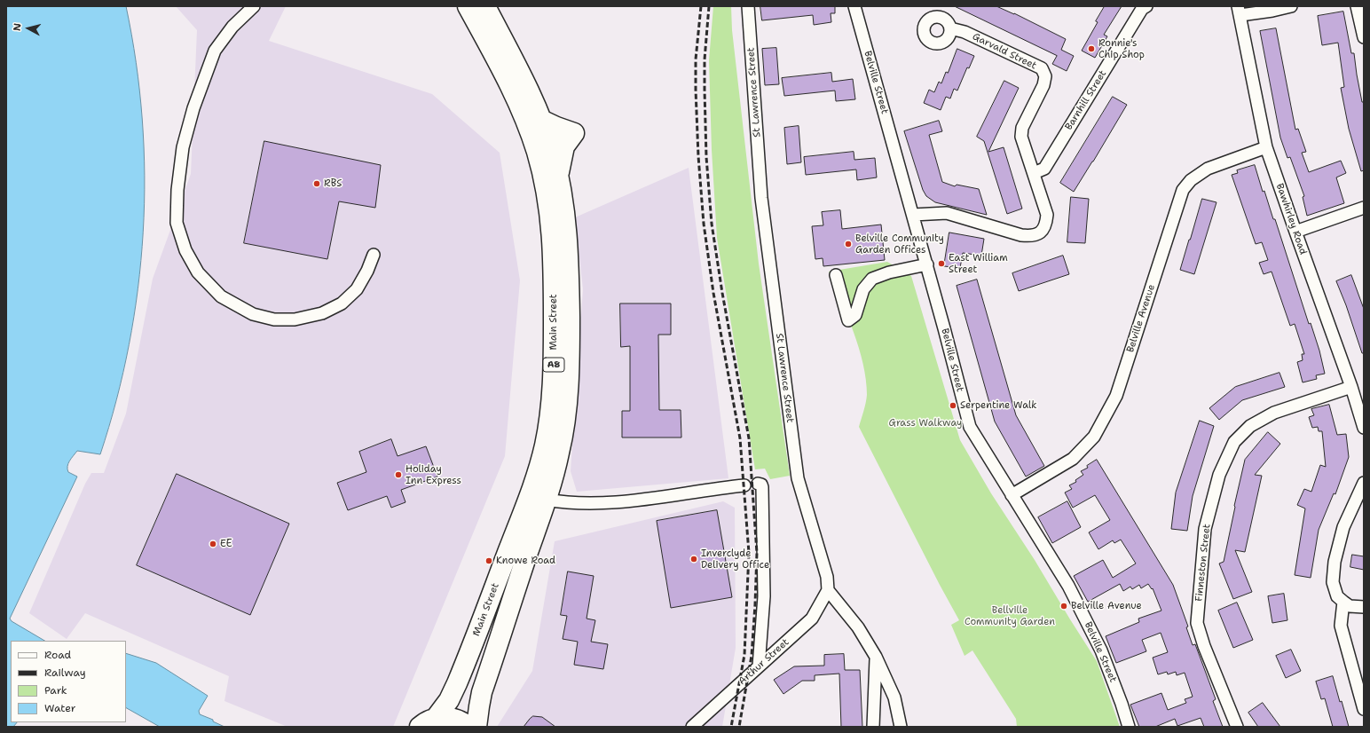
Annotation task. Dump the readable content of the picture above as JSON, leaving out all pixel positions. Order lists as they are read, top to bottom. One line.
{"streets":{"highway":["Main Street","A8"],"street":["Garvald Street","Belville Street","St Lawrence Street","Barnhill Street","Bawhirley Road","Belville Avenue","Finneston Street","Arthur Street"]},"crossings":[["Garvald Street","Belville Street"],["Garvald Street","Barnhill Street"],["Belville Street","Belville Avenue"],["St Lawrence Street","Arthur Street"],["Bawhirley Road","Belville Avenue"],["Bawhirley Road","Finneston Street"],["Main Street","A8"]],"parks":["Grass Walkway","Bellville Community Garden"],"places":["Ronnie's Chip Shop","RBS","Belville Community Garden Offices","East William Street","Serpentine Walk","Holiday Inn Express","EE","Inverclyde Delivery Office","Knowe Road","Belville Avenue"],"legend":["Road","Railway","Park","Water"],"north":"left"}
